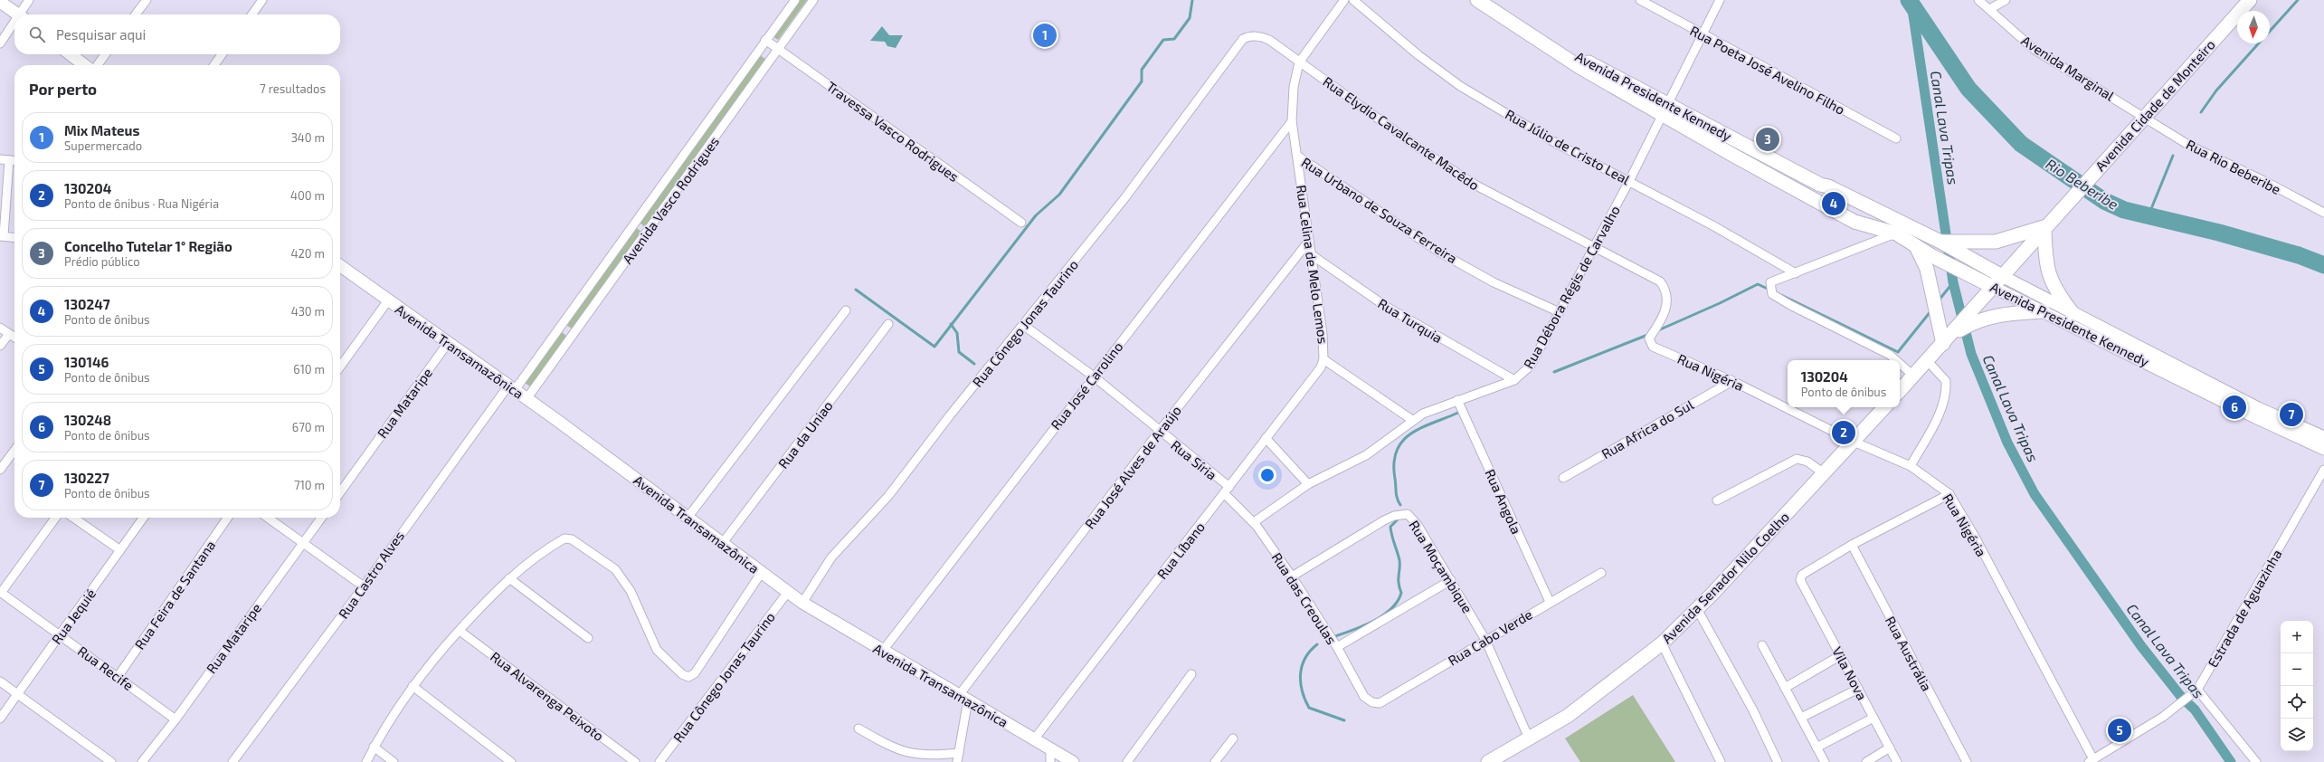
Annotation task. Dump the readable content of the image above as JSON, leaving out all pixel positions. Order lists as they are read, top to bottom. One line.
{"streets":{"main road":["Avenida Presidente Kennedy","Avenida Cidade de Monteiro","Avenida Senador Nilo Coelho"],"street":["Avenida Marginal","Rua Poeta José Avelino Filho","Travessa Vasco Rodrigues","Rua Elydio Cavalcante Macêdo","Rua Júlio de Cristo Leal","Rua Rio Beberibe","Avenida Vasco Rodrigues","Rua Urbano de Souza Ferreira","Rua Celina de Melo Lemos","Rua Débora Régis de Carvalho","Rua Turquia","Rua Cônego Jonas Taurino","Avenida Transamazônica","Rua Nigéria","Rua José Carolino","Rua Mataripe","Rua Africa do Sul","Rua da Uniao","Rua Síria","Rua José Alves de Araújo","Rua Angola","Rua Líbano","Rua Moçambique","Rua Castro Alves","Rua Feira de Santana","Rua das Creoulas","Estrada de Aguazinha","Rua Jequié","Rua Cabo Verde","Rua Austrália","Rua Recife","Vila Nova","Rua Alvarenga Peixoto"]},"crossings":[["Avenida Marginal","Avenida Cidade de Monteiro"],["Avenida Marginal","Rua Rio Beberibe"],["Rua Poeta José Avelino Filho","Rua Débora Régis de Carvalho"],["Avenida Presidente Kennedy","Avenida Cidade de Monteiro"],["Avenida Presidente Kennedy","Rua Débora Régis de Carvalho"],["Avenida Cidade de Monteiro","Rua Rio Beberibe"],["Travessa Vasco Rodrigues","Avenida Vasco Rodrigues"],["Rua Elydio Cavalcante Macêdo","Rua Celina de Melo Lemos"],["Rua Elydio Cavalcante Macêdo","Rua Débora Régis de Carvalho"],["Rua Elydio Cavalcante Macêdo","Rua Cônego Jonas Taurino"],["Rua Elydio Cavalcante Macêdo","Rua Nigéria"],["Rua Júlio de Cristo Leal","Rua Débora Régis de Carvalho"],["Avenida Vasco Rodrigues","Avenida Transamazônica"],["Avenida Vasco Rodrigues","Rua Castro Alves"],["Rua Urbano de Souza Ferreira","Rua Celina de Melo Lemos"],["Rua Urbano de Souza Ferreira","Rua Débora Régis de Carvalho"],["Rua Celina de Melo Lemos","Rua Turquia"],["Rua Celina de Melo Lemos","Rua José Carolino"],["Rua Celina de Melo Lemos","Rua José Alves de Araújo"],["Rua Celina de Melo Lemos","Rua Líbano"],["Rua Débora Régis de Carvalho","Rua Turquia"],["Rua Débora Régis de Carvalho","Rua Angola"],["Rua Débora Régis de Carvalho","Rua das Creoulas"],["Rua Cônego Jonas Taurino","Avenida Transamazônica"],["Rua Cônego Jonas Taurino","Rua Síria"],["Avenida Transamazônica","Rua José Carolino"],["Avenida Transamazônica","Rua Mataripe"],["Avenida Transamazônica","Rua da Uniao"],["Avenida Transamazônica","Rua José Alves de Araújo"],["Avenida Transamazônica","Rua Líbano"],["Avenida Transamazônica","Rua Castro Alves"],["Rua Nigéria","Rua Africa do Sul"],["Rua Nigéria","Avenida Senador Nilo Coelho"],["Rua Nigéria","Estrada de Aguazinha"],["Rua José Carolino","Rua Síria"],["Rua Mataripe","Rua Recife"],["Rua Síria","Rua José Alves de Araújo"],["Rua Síria","Rua Líbano"],["Rua Síria","Rua das Creoulas"],["Rua Angola","Rua Cabo Verde"],["Rua Líbano","Rua das Creoulas"],["Rua Moçambique","Avenida Senador Nilo Coelho"],["Rua Moçambique","Rua das Creoulas"],["Rua Moçambique","Rua Cabo Verde"],["Rua Feira de Santana","Rua Recife"],["Rua das Creoulas","Rua Cabo Verde"],["Rua Jequié","Rua Recife"],["Rua Austrália","Vila Nova"]],"water":["Canal Lava Tripas","Rio Beberibe"],"north":"bottom","page":{"search":"Pesquisar aqui","pins":["1","3","4","6","7","2","5"],"heading":["Por perto","7 resultados"],"list":[{"mark":"1","name":"Mix Mateus","note":"Supermercado","value":"340 m"},{"mark":"2","name":"130204","note":"Ponto de ônibus · Rua Nigéria","value":"400 m"},{"mark":"3","name":"Concelho Tutelar 1° Região","note":"Prédio público","value":"420 m"},{"mark":"4","name":"130247","note":"Ponto de ônibus","value":"430 m"},{"mark":"5","name":"130146","note":"Ponto de ônibus","value":"610 m"},{"mark":"6","name":"130248","note":"Ponto de ônibus","value":"670 m"},{"mark":"7","name":"130227","note":"Ponto de ônibus","value":"710 m"}],"popup":["130204","Ponto de ônibus"],"map_buttons":["+","−"]}}
